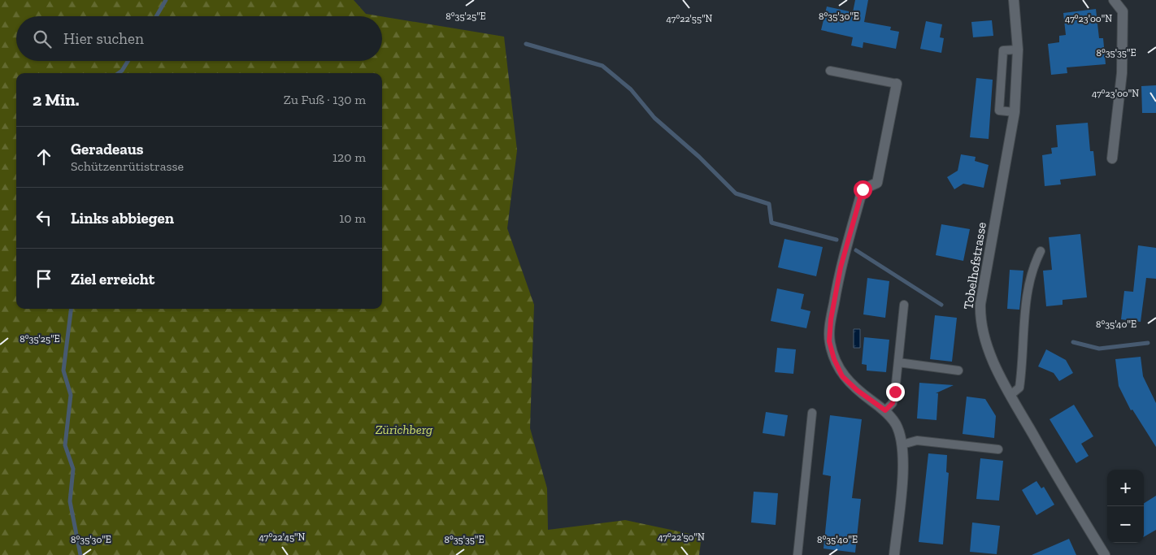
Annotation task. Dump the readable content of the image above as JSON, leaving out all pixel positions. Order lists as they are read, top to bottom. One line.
{"streets":{"street":["Tobelhofstrasse"]},"parks":["Zürichberg"],"page":{"search":"Hier suchen","heading":["2 Min.","Zu Fuß · 130 m"],"list":[["Geradeaus","Schützenrütistrasse","120 m"],["Links abbiegen","10 m"],"Ziel erreicht"],"map_buttons":["+","−"]},"coordinates":["8°35'30\"E","8°35'25\"E","47°23'00\"N","47°22'55\"N","8°35'35\"E","8°35'40\"E","47°22'45\"N","47°22'50\"N"]}
